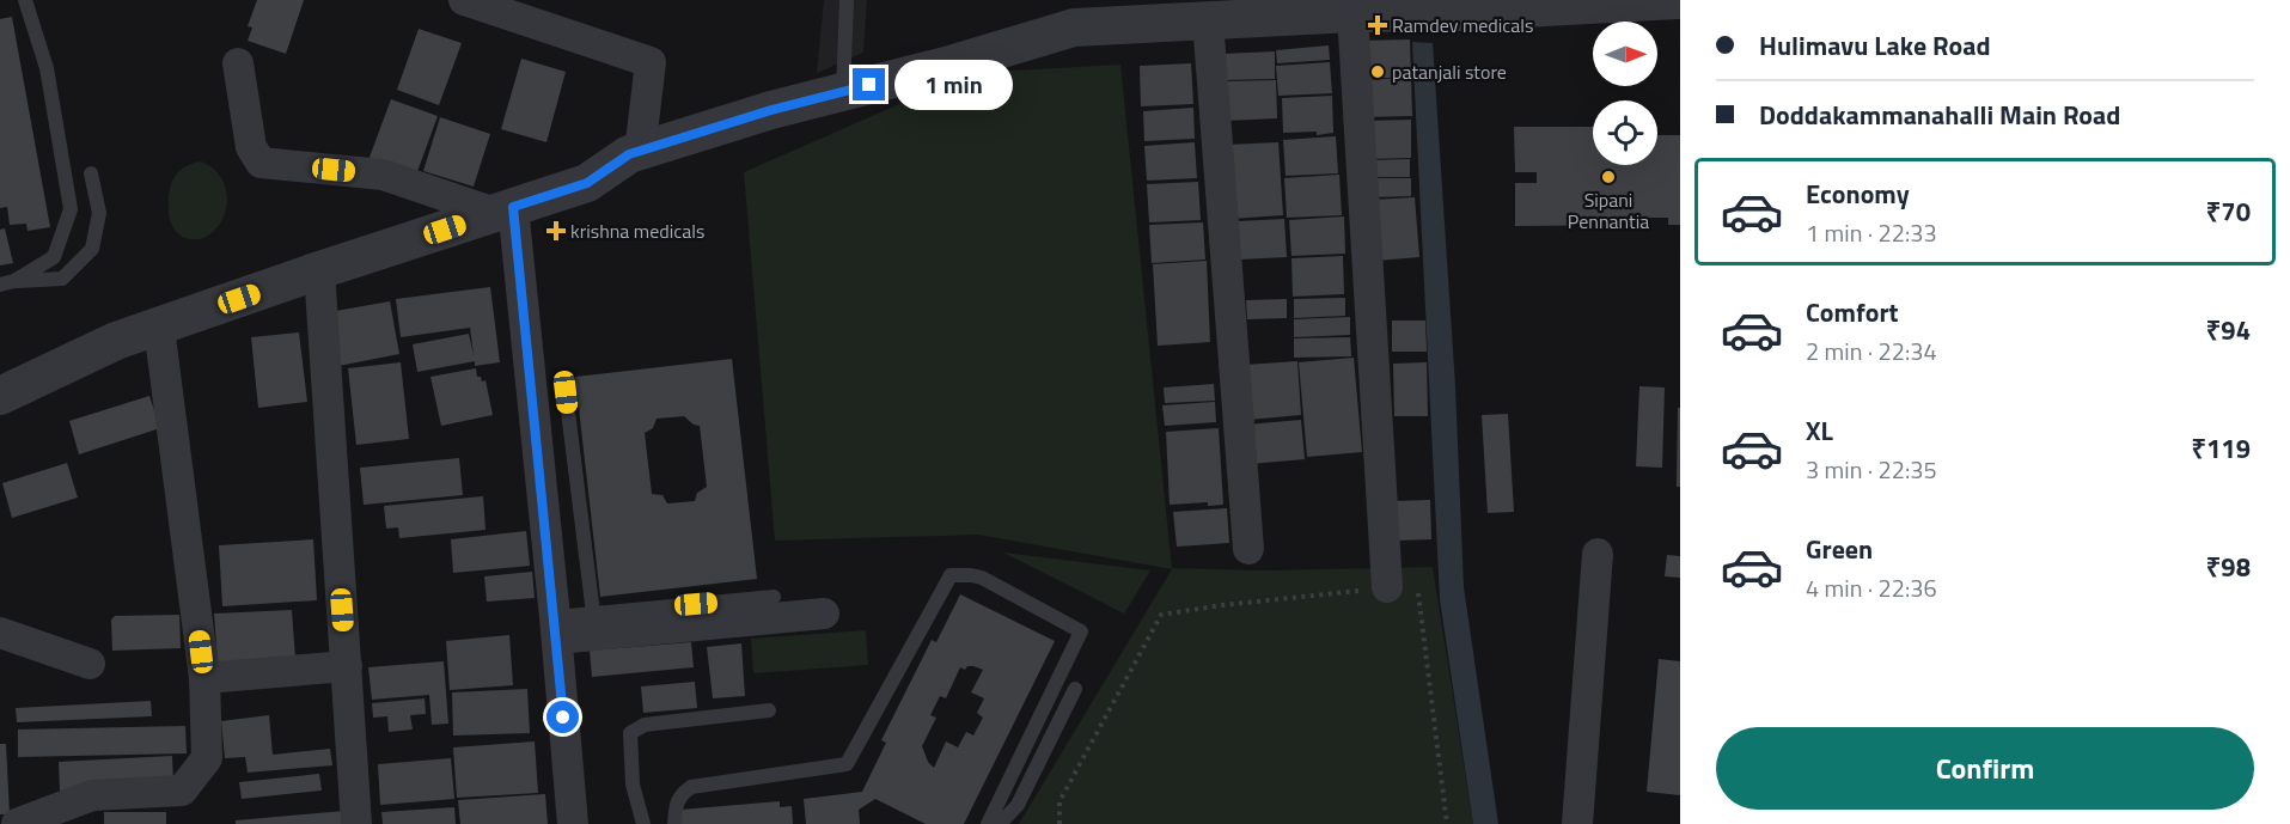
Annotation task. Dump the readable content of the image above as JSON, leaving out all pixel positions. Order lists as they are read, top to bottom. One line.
{"places":{"health":["Ramdev medicals","krishna medicals"],"other":["patanjali store","Sipani Pennantia"]},"north":"right","page":{"banner":["Hulimavu Lake Road","Doddakammanahalli Main Road"],"bubble":"1 min","list":[{"name":"Economy","note":"1 min · 22:33","value":"₹70"},{"name":"Comfort","note":"2 min · 22:34","value":"₹94"},{"name":"XL","note":"3 min · 22:35","value":"₹119"},{"name":"Green","note":"4 min · 22:36","value":"₹98"}],"buttons":"Confirm"}}
